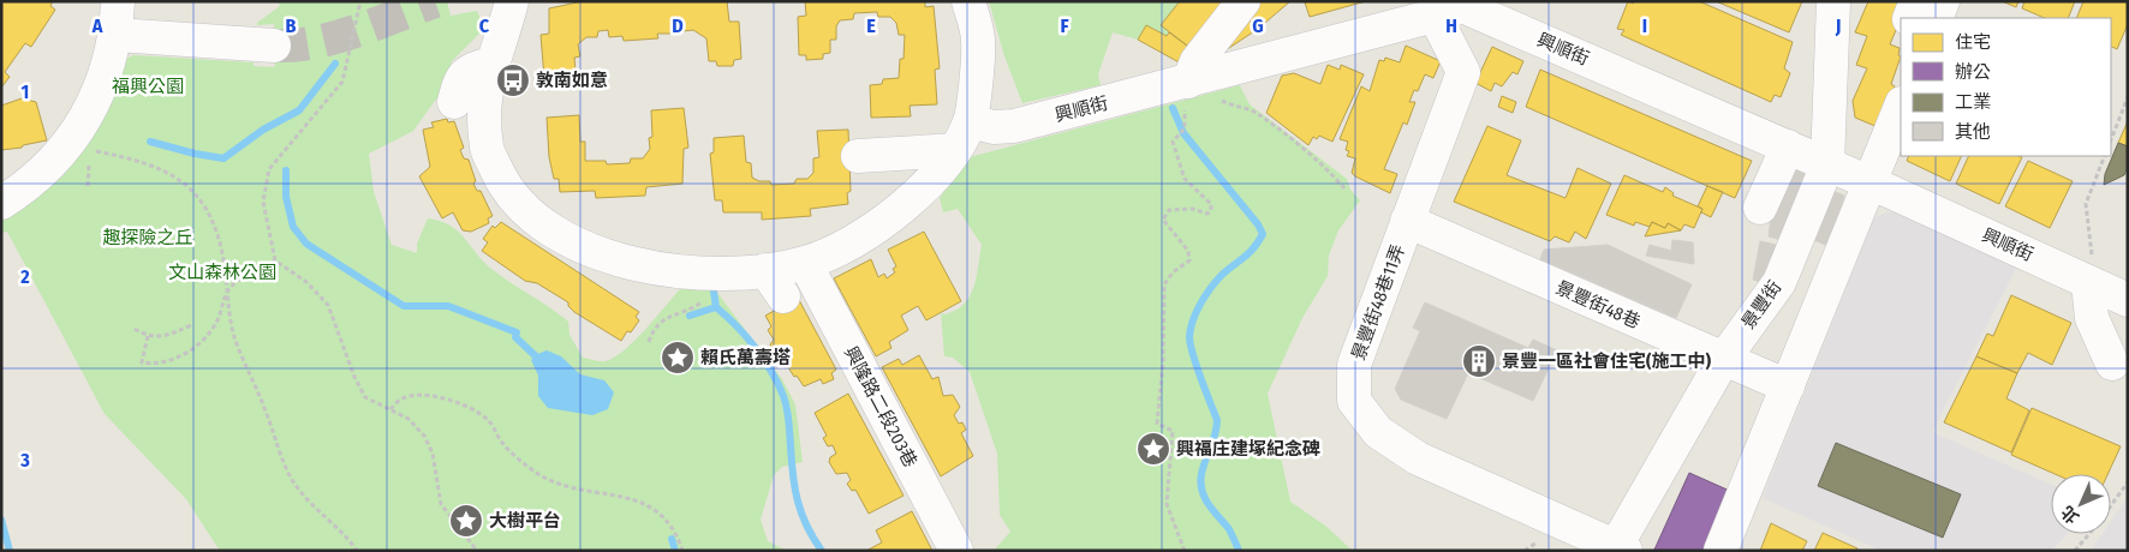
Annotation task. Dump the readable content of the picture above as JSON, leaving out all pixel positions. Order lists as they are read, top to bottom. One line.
{"streets":{"street":["興順街","景豐街48巷11弄","景豐街48巷","景豐街","興隆路二段203巷"]},"crossings":[["興順街","景豐街48巷11弄"],["興順街","景豐街"],["景豐街48巷11弄","景豐街48巷"],["景豐街48巷11弄","景豐街"],["景豐街48巷","景豐街"]],"parks":["福興公園","趣探險之丘","文山森林公園"],"places":{"bus stop":["敦南如意"],"place":["賴氏萬壽塔","興福庄建塚紀念碑","大樹平台"],"building":["景豐一區社會住宅(施工中)"]},"legend":["住宅","辦公","工業","其他"],"north":"bottom left","grid":{"columns":["A","B","C","D","E","F","G","H","I","J"],"rows":["1","2","3"]}}
